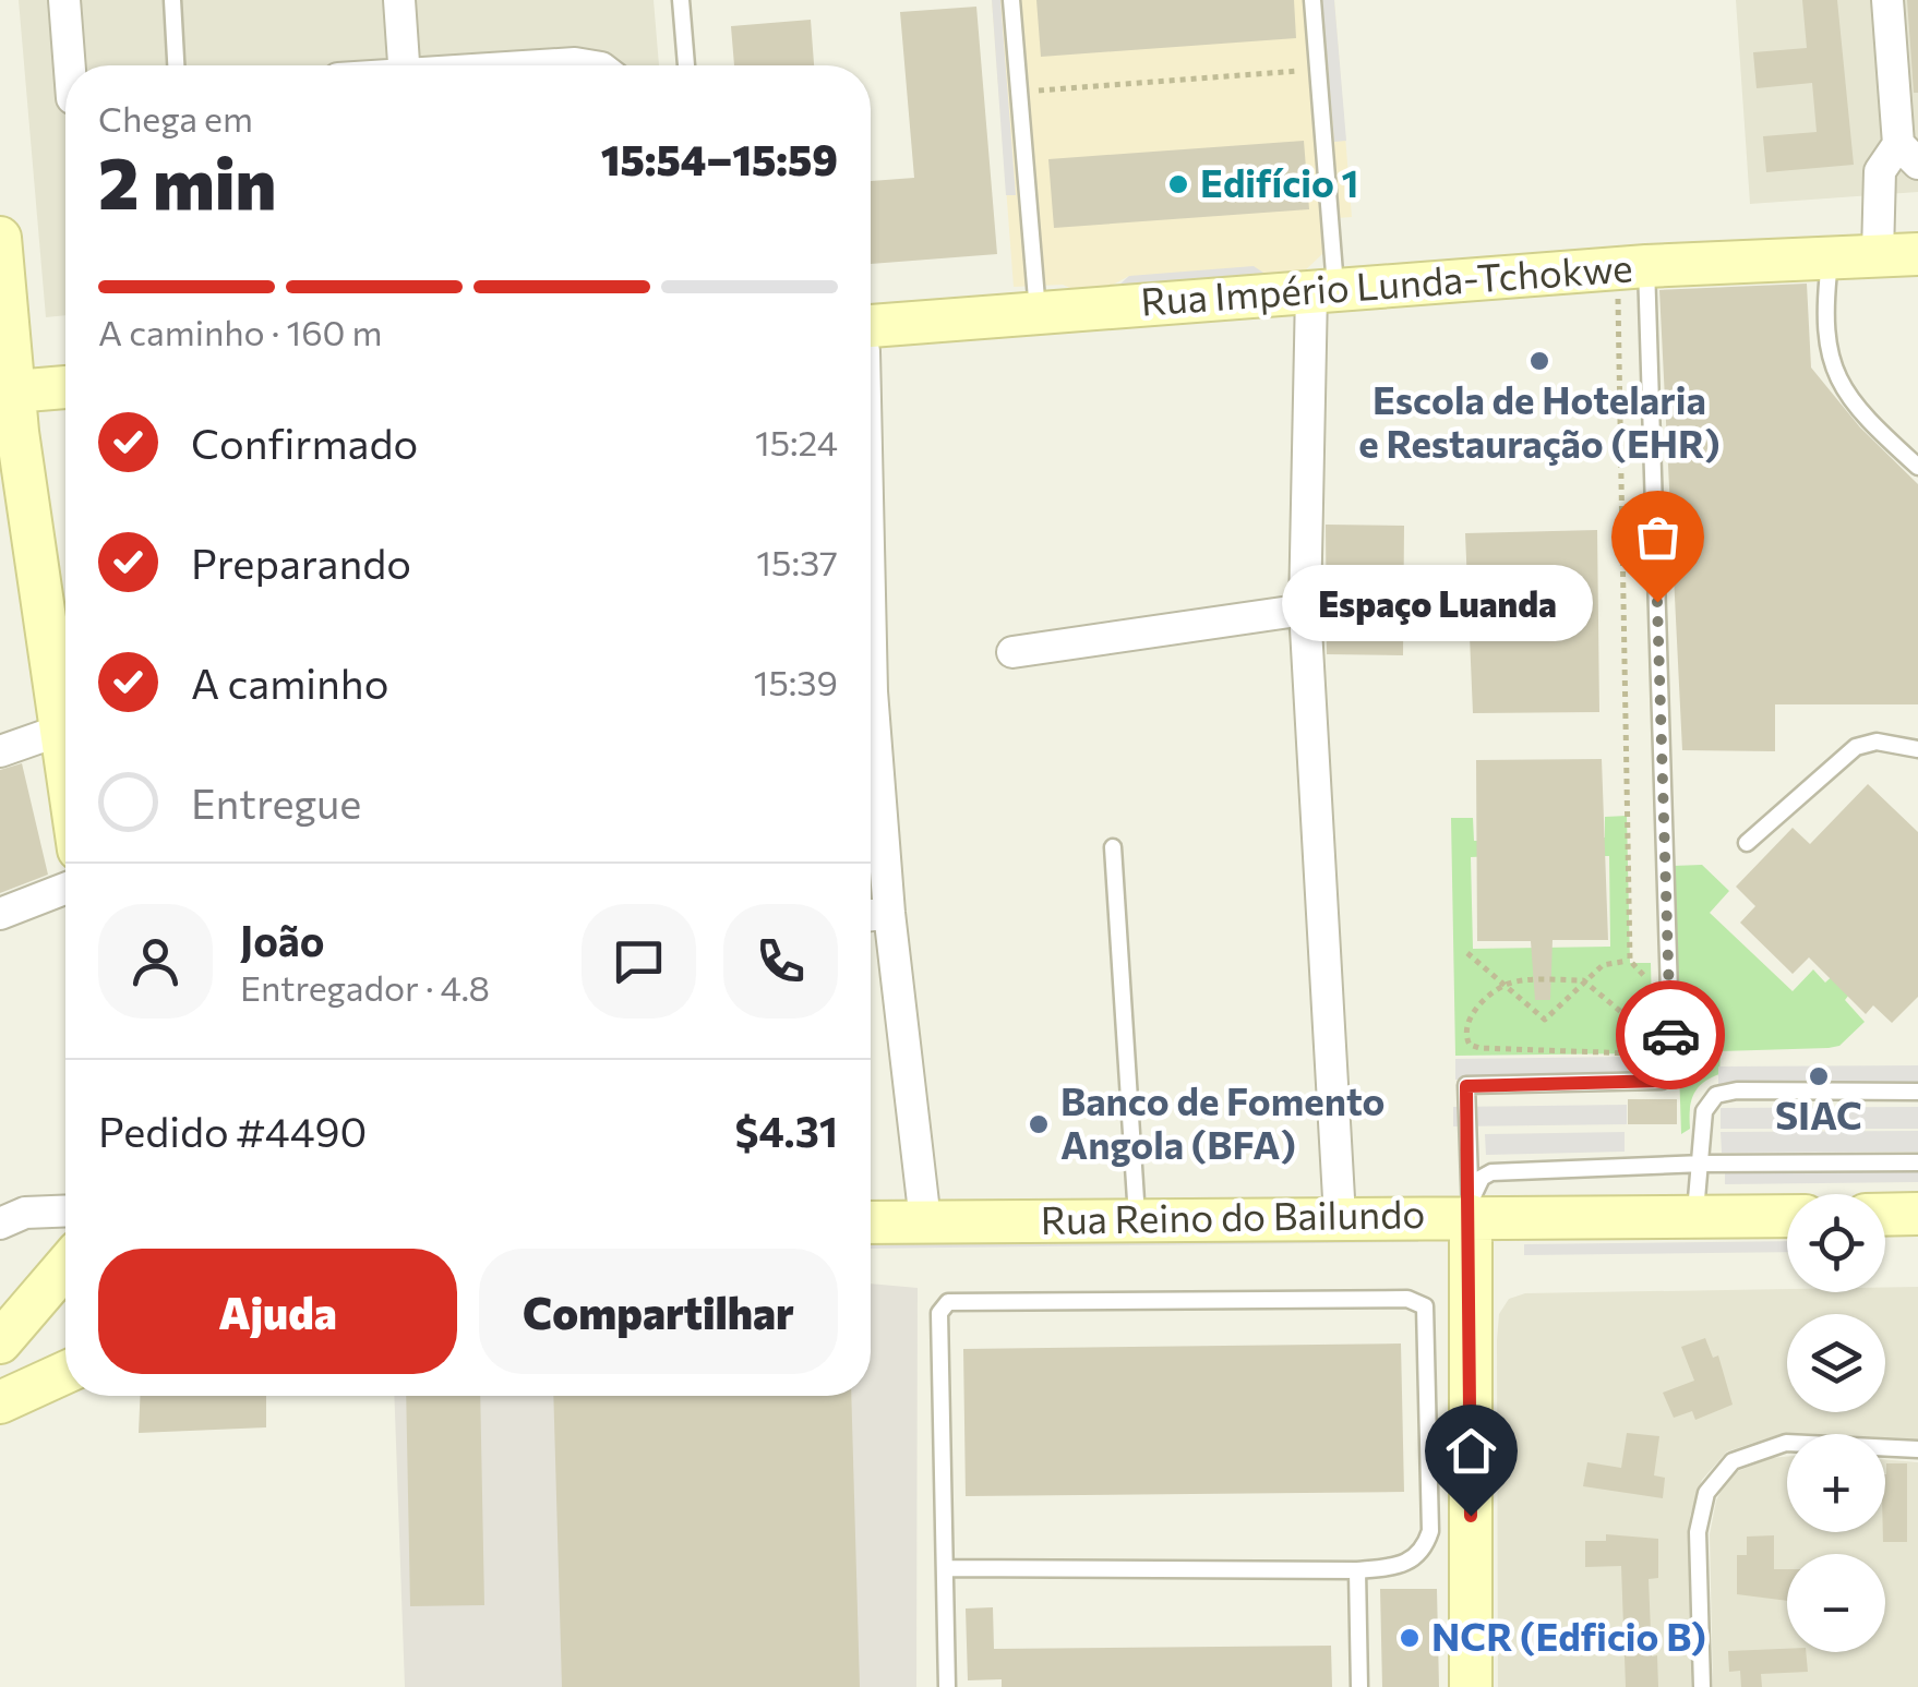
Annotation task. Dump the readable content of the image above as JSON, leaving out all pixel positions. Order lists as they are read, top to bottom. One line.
{"streets":{"main road":["Rua Império Lunda-Tchokwe","Rua Reino do Bailundo"]},"places":["Edifício 1","Escola de Hotelaria e Restauração (EHR)","Espaço Luanda","SIAC","Banco de Fomento Angola (BFA)","NCR (Edficio B)"],"page":{"heading":["2 min","Chega em","15:54–15:59"],"panel":["João","Entregador · 4.8","Pedido #4490","$4.31"],"bar":"A caminho · 160 m","list":[["Confirmado","15:24"],["Preparando","15:37"],["A caminho","15:39"],"Entregue"],"bubble":"Espaço Luanda","map_buttons":["+","−"],"buttons":["Ajuda","Compartilhar"]}}
